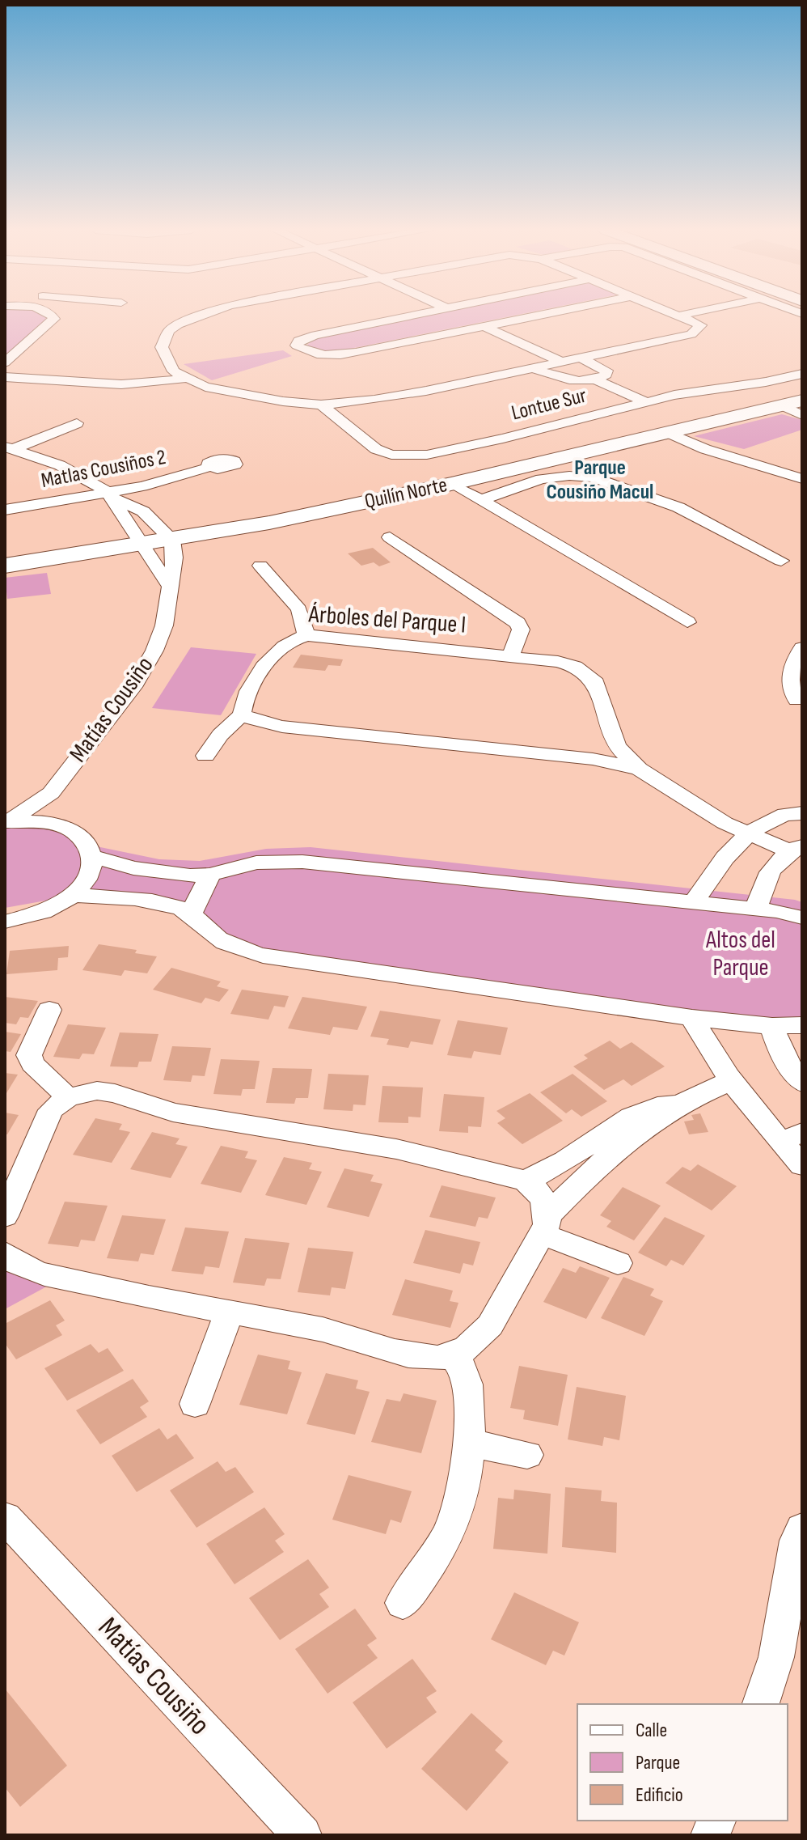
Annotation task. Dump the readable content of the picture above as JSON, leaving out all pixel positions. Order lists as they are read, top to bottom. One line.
{"streets":{"street":["Lontue Sur","MatIas Cousiños 2","Quilín Norte","Árboles del Parque I","Matías Cousiño"]},"crossings":[["Quilín Norte","Matías Cousiño"]],"districts":["Parque Cousiño Macul"],"parks":["Altos del Parque"],"legend":["Calle","Parque","Edificio"]}
